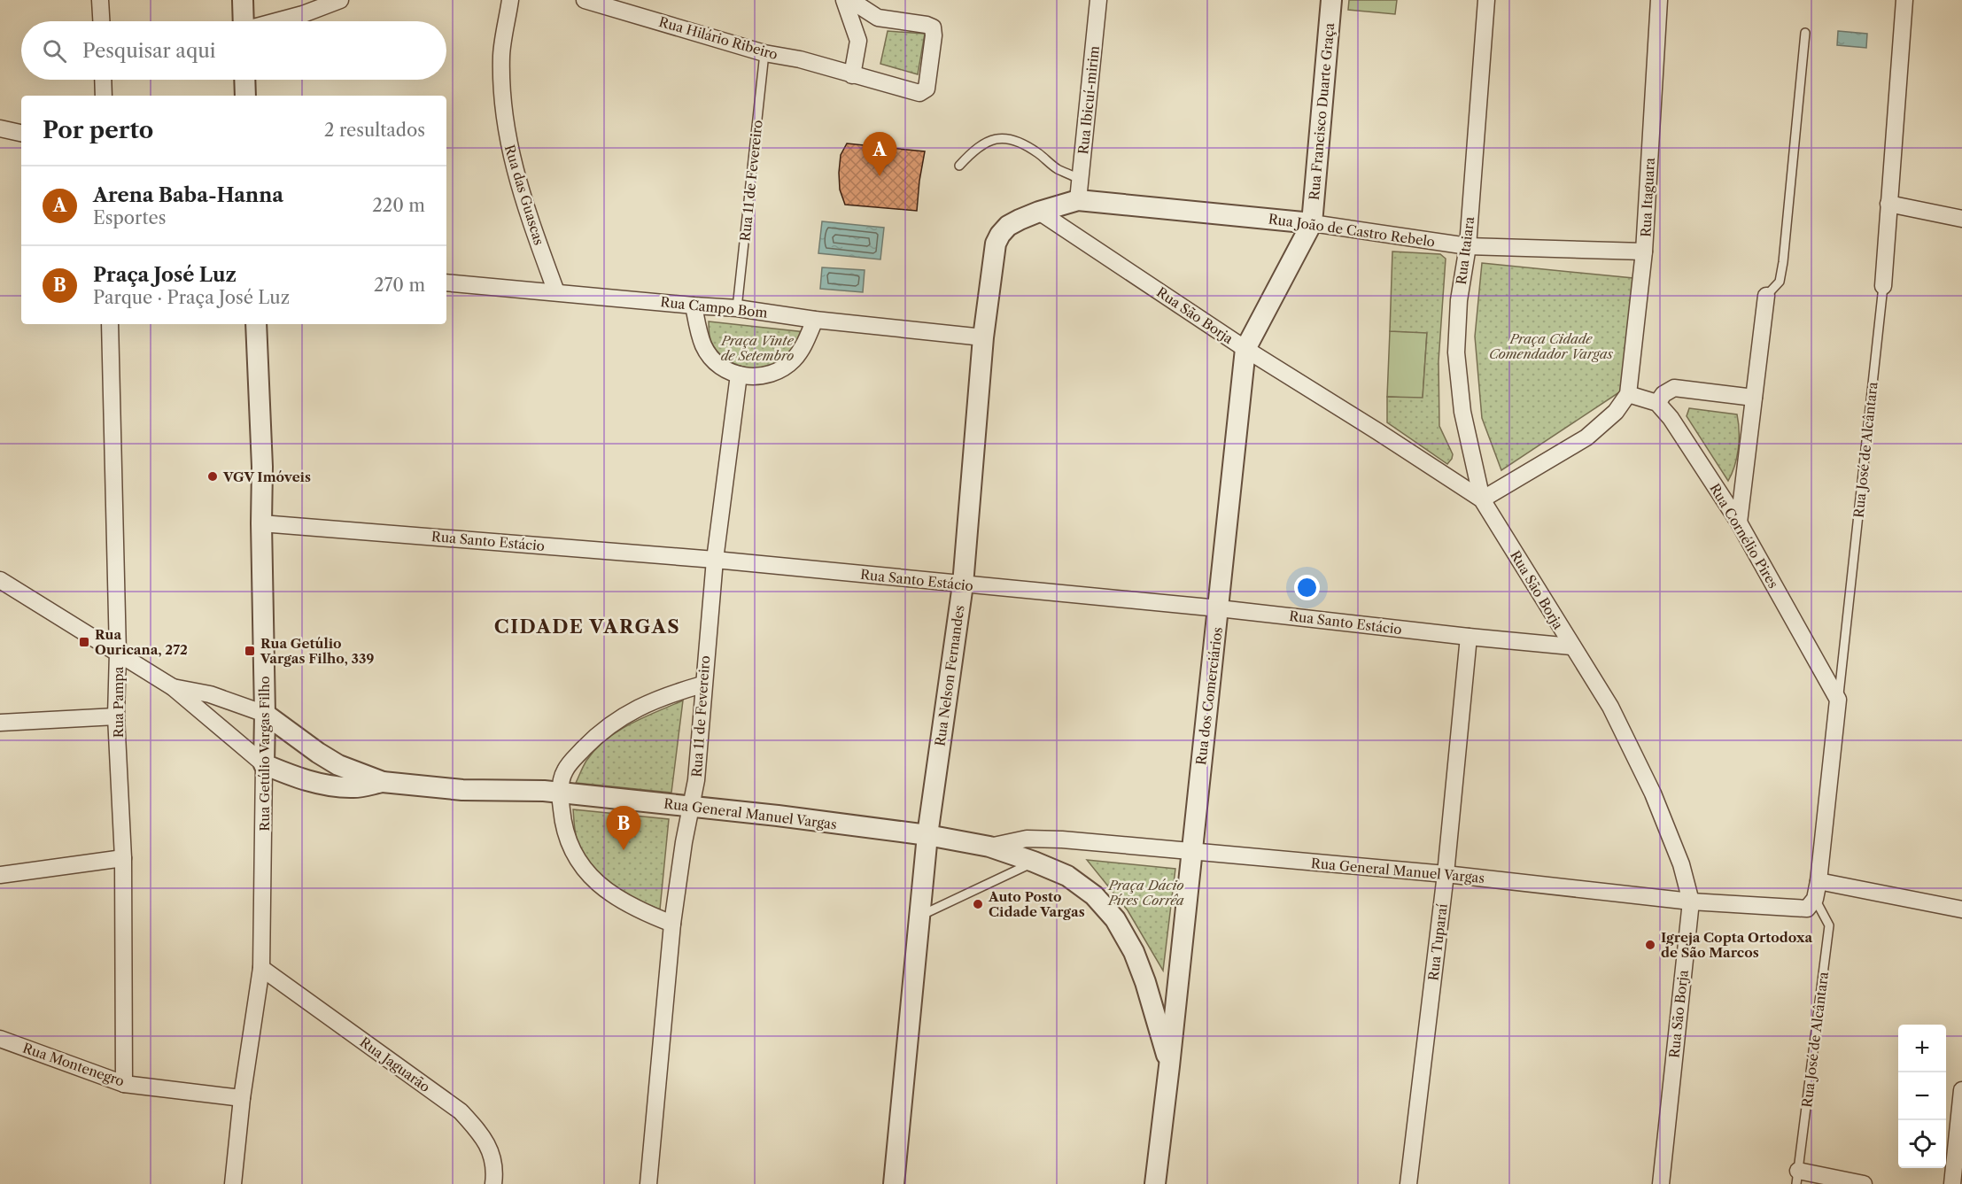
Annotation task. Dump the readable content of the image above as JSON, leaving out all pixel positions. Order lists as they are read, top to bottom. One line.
{"streets":{"street":["Rua Hilário Ribeiro","Rua Ibicuí-mirim","Rua Francisco Duarte Graça","Rua 11 de Fevereiro","Rua das Guascas","Rua Itaguara","Rua João de Castro Rebelo","Rua Itaiara","Rua Campo Bom","Rua São Borja","Rua José de Alcântara","Rua Cornélio Pires","Rua Santo Estácio","Rua Nelson Fernandes","Rua dos Comerciários","Rua Pampa","Rua Getúlio Vargas Filho","Rua General Manuel Vargas","Rua Tuparaí","Rua Montenegro","Rua Jaguarão"]},"crossings":[["Rua Hilário Ribeiro","Rua 11 de Fevereiro"],["Rua Ibicuí-mirim","Rua João de Castro Rebelo"],["Rua Ibicuí-mirim","Rua Nelson Fernandes"],["Rua Francisco Duarte Graça","Rua João de Castro Rebelo"],["Rua Francisco Duarte Graça","Rua dos Comerciários"],["Rua 11 de Fevereiro","Rua Campo Bom"],["Rua 11 de Fevereiro","Rua Santo Estácio"],["Rua 11 de Fevereiro","Rua General Manuel Vargas"],["Rua das Guascas","Rua Campo Bom"],["Rua Itaguara","Rua João de Castro Rebelo"],["Rua João de Castro Rebelo","Rua Itaiara"],["Rua João de Castro Rebelo","Rua Nelson Fernandes"],["Rua João de Castro Rebelo","Rua dos Comerciários"],["Rua Itaiara","Rua São Borja"],["Rua Campo Bom","Rua Nelson Fernandes"],["Rua São Borja","Rua Santo Estácio"],["Rua São Borja","Rua Nelson Fernandes"],["Rua São Borja","Rua dos Comerciários"],["Rua São Borja","Rua General Manuel Vargas"],["Rua José de Alcântara","Rua Cornélio Pires"],["Rua José de Alcântara","Rua General Manuel Vargas"],["Rua Santo Estácio","Rua Nelson Fernandes"],["Rua Santo Estácio","Rua dos Comerciários"],["Rua Santo Estácio","Rua Getúlio Vargas Filho"],["Rua Santo Estácio","Rua Tuparaí"],["Rua Nelson Fernandes","Rua General Manuel Vargas"],["Rua dos Comerciários","Rua General Manuel Vargas"],["Rua Pampa","Rua Montenegro"],["Rua Getúlio Vargas Filho","Rua General Manuel Vargas"],["Rua Getúlio Vargas Filho","Rua Montenegro"],["Rua Getúlio Vargas Filho","Rua Jaguarão"],["Rua General Manuel Vargas","Rua Tuparaí"]],"districts":["CIDADE VARGAS"],"parks":["Praça Cidade Comendador Vargas","Praça Vinte de Setembro","Praça Dácio Píres Corrêa"],"places":{"other":["VGV Imóveis","Auto Posto Cidade Vargas","Igreja Copta Ortodoxa de São Marcos"],"transit":["Rua Ouricana, 272","Rua Getúlio Vargas Filho, 339"]},"page":{"search":"Pesquisar aqui","heading":["Por perto","2 resultados"],"pins":["A","B"],"list":[{"mark":"A","name":"Arena Baba-Hanna","note":"Esportes","value":"220 m"},{"mark":"B","name":"Praça José Luz","note":"Parque · Praça José Luz","value":"270 m"}],"map_buttons":["+","−"]}}
